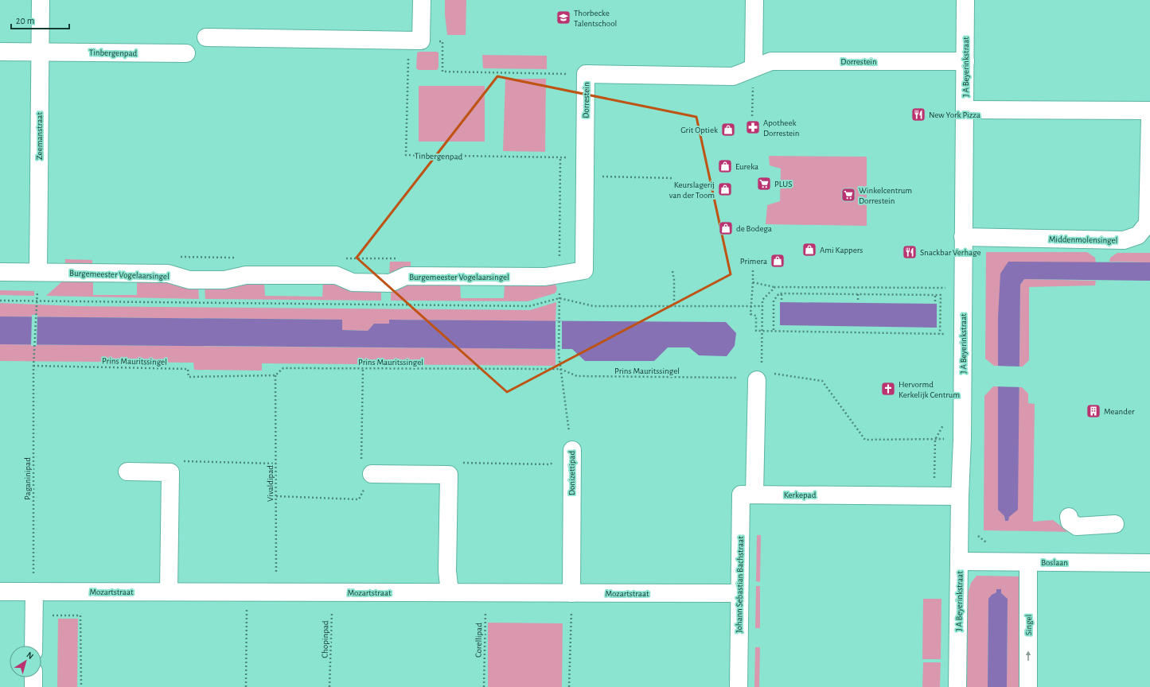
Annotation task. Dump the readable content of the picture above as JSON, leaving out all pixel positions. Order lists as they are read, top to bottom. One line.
{"streets":{"street":["Tinbergenpad","Dorrestein","J A Beyerinkstraat","Zeemanstraat","Middenmolensingel","Burgemeester Vogelaarsingel","Donizettipad","Kerkepad","Boslaan","Johann Sebastian Bachstraat","Mozartstraat","Singel"],"path":["Prins Mauritssingel","Paganinipad","Vivaldipad","Chopinpad","Corellipad"]},"crossings":[["Tinbergenpad","Dorrestein"],["Tinbergenpad","Zeemanstraat"],["Tinbergenpad","Donizettipad"],["Dorrestein","J A Beyerinkstraat"],["Dorrestein","Burgemeester Vogelaarsingel"],["Dorrestein","Donizettipad"],["J A Beyerinkstraat","Middenmolensingel"],["J A Beyerinkstraat","Kerkepad"],["J A Beyerinkstraat","Boslaan"],["Zeemanstraat","Burgemeester Vogelaarsingel"],["Burgemeester Vogelaarsingel","Donizettipad"],["Prins Mauritssingel","Donizettipad"],["Prins Mauritssingel","Paganinipad"],["Prins Mauritssingel","Vivaldipad"],["Donizettipad","Mozartstraat"],["Paganinipad","Mozartstraat"],["Vivaldipad","Mozartstraat"],["Kerkepad","Johann Sebastian Bachstraat"],["Boslaan","Singel"],["Johann Sebastian Bachstraat","Mozartstraat"],["Mozartstraat","Chopinpad"],["Mozartstraat","Corellipad"]],"one_way":["Singel"],"places":{"school or university":["Thorbecke Talentschool"],"restaurant":["New York Pizza","Snackbar Verhage"],"pharmacy":["Apotheek Dorrestein"],"shop":["Grit Optiek","Eureka","Keurslagerij van der Toom","de Bodega","Ami Kappers","Primera"],"supermarket":["PLUS","Winkelcentrum Dorrestein"],"church":["Hervormd Kerkelijk Centrum"],"building":["Meander"]},"scale_bar":"20 m","north":"top right"}
